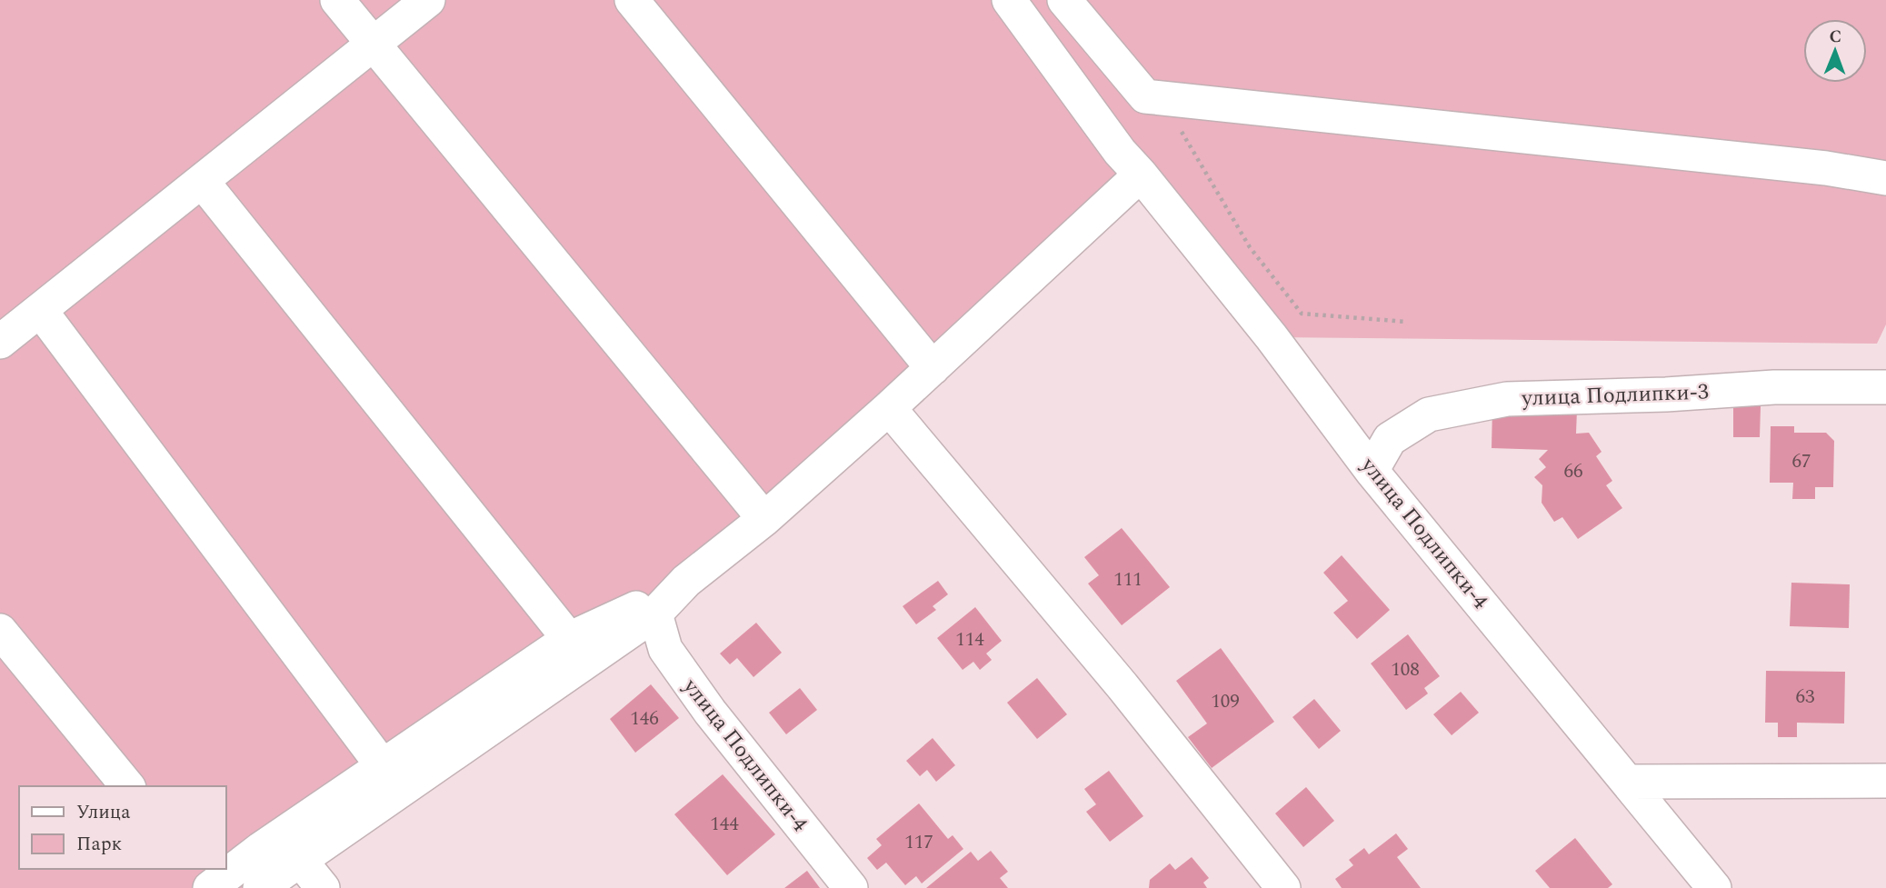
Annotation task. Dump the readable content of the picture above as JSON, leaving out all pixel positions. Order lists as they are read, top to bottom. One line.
{"streets":{"street":["улица Подлипки-3","улица Подлипки-4"]},"crossings":[["улица Подлипки-3","улица Подлипки-4"]],"house_numbers":["67","66","111","114","108","63","109","146","144","117"],"legend":["Улица","Парк"],"north":"top"}
